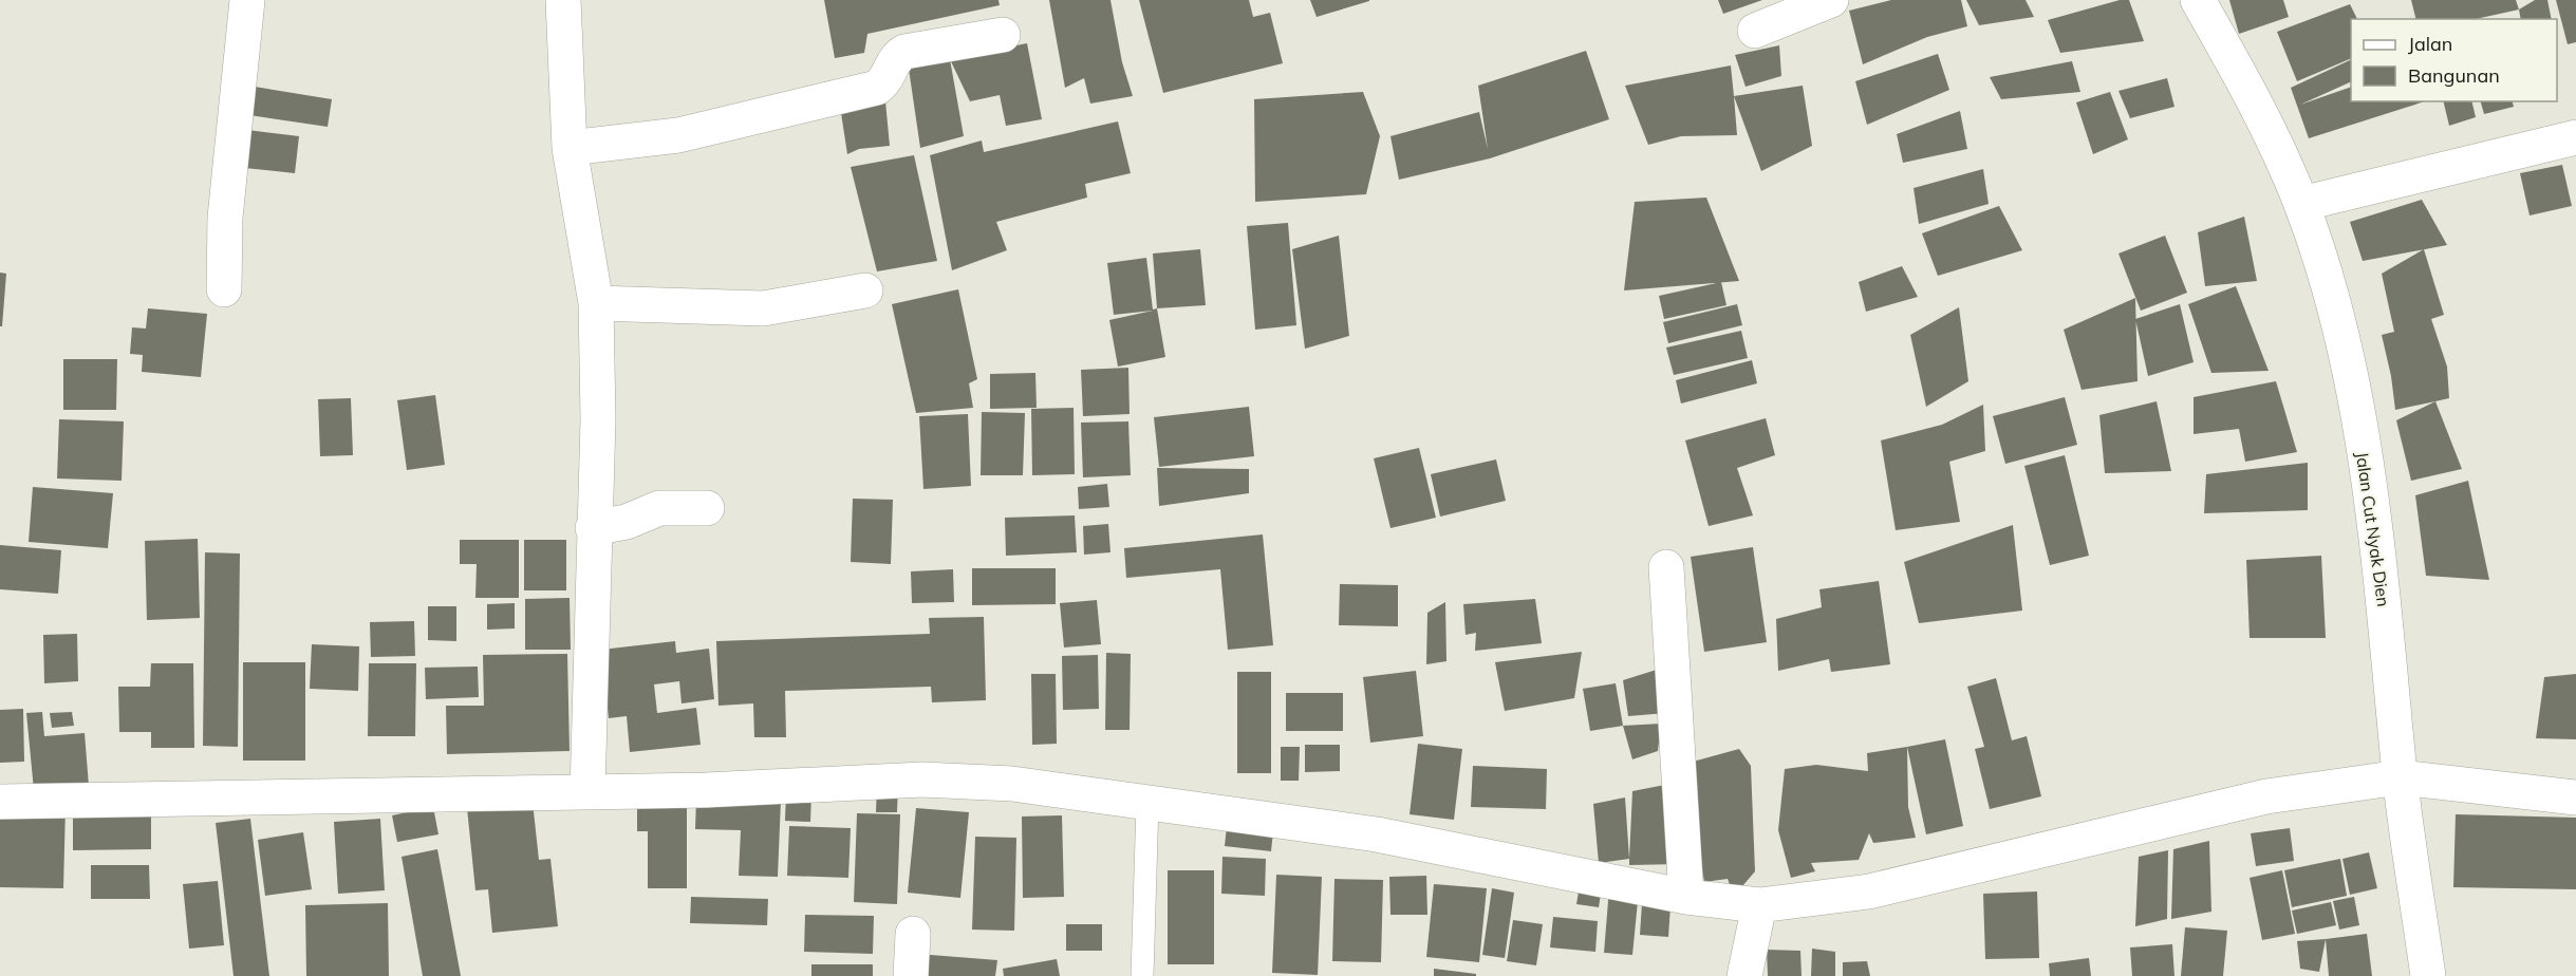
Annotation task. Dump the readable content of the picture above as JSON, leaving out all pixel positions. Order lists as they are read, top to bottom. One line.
{"streets":{"street":["Jalan Cut Nyak Dien"]},"legend":["Jalan","Bangunan"]}
